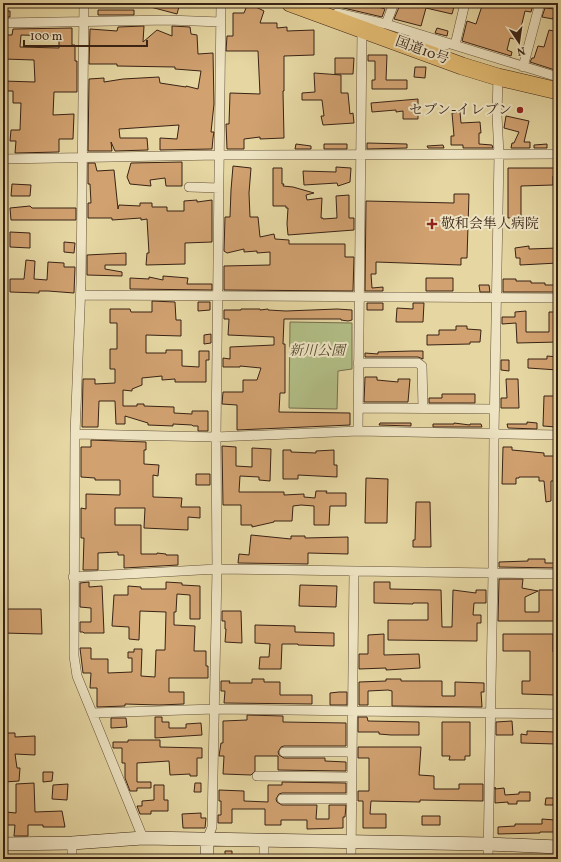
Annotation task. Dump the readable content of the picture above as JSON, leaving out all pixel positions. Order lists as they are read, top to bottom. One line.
{"streets":{"highway":["国道10号"]},"parks":["新川公園"],"places":{"other":["セブン-イレブン"],"health":["敬和会隼人病院"]},"scale_bar":"100 m","north":"bottom"}
